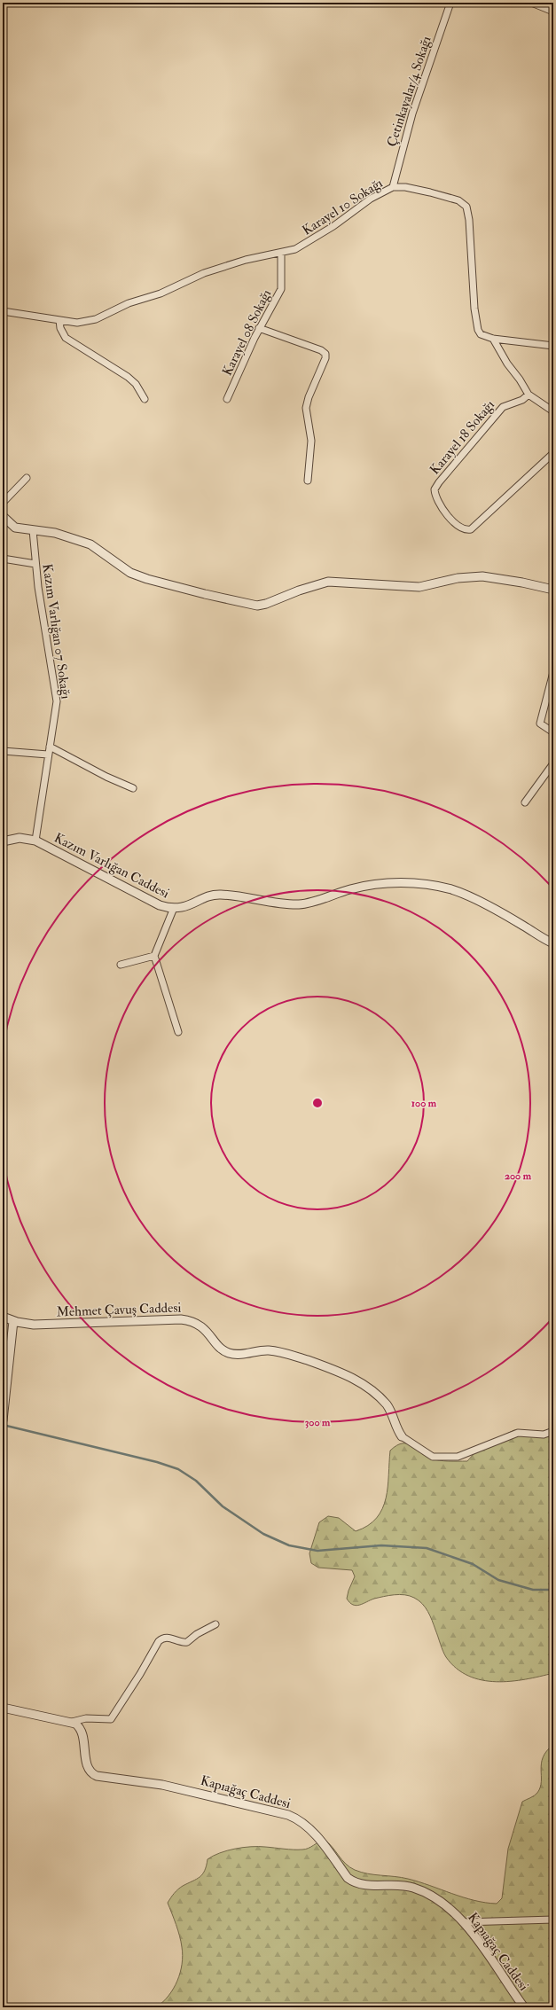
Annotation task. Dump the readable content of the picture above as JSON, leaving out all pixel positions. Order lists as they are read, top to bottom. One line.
{"streets":{"street":["Çetinkayalar/4 Sokağı","Karayel 10 Sokağı","Karayel 08 Sokağı","Karayel 18 Sokağı","Kazım Varlığan 07 Sokağı","Kazım Varlığan Caddesi","Mehmet Çavuş Caddesi","Kapıağaç Caddesi"]},"crossings":[["Çetinkayalar/4 Sokağı","Karayel 10 Sokağı"],["Karayel 10 Sokağı","Karayel 08 Sokağı"],["Karayel 10 Sokağı","Karayel 18 Sokağı"],["Kazım Varlığan 07 Sokağı","Kazım Varlığan Caddesi"]],"rings":["100 m","200 m","300 m"]}
